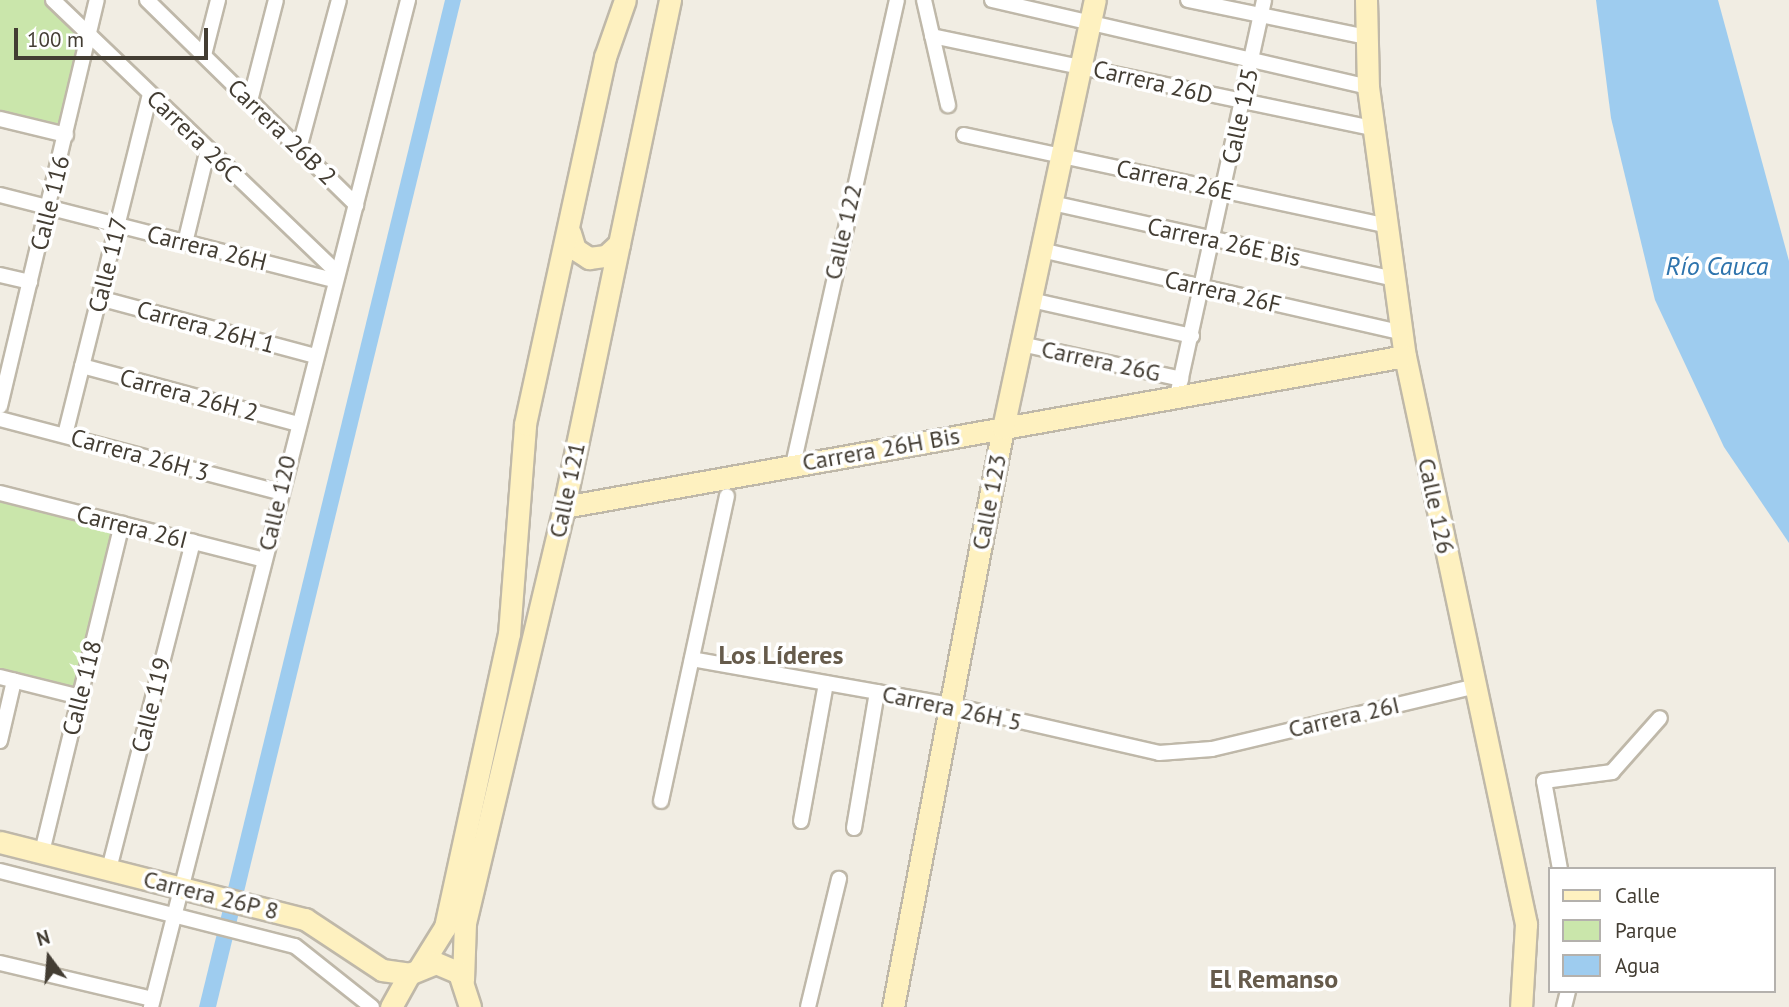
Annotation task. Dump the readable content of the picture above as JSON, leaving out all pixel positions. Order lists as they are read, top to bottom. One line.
{"streets":{"street":["Carrera 26D","Calle 125","Carrera 26B 2","Carrera 26C","Carrera 26E","Calle 116","Calle 122","Carrera 26E Bis","Carrera 26H","Calle 117","Carrera 26F","Carrera 26H 1","Carrera 26G","Carrera 26H 2","Carrera 26H Bis","Carrera 26H 3","Calle 121","Calle 123","Calle 120","Calle 126","Carrera 26I","Calle 118","Calle 119","Carrera 26H 5","Carrera 26P 8"]},"crossings":[["Carrera 26D","Calle 125"],["Carrera 26D","Calle 123"],["Carrera 26D","Calle 126"],["Calle 125","Carrera 26E"],["Calle 125","Carrera 26E Bis"],["Calle 125","Carrera 26F"],["Calle 125","Carrera 26G"],["Calle 125","Carrera 26H Bis"],["Carrera 26B 2","Calle 120"],["Carrera 26C","Calle 116"],["Carrera 26C","Carrera 26H"],["Carrera 26C","Calle 117"],["Carrera 26C","Calle 120"],["Carrera 26E","Calle 123"],["Carrera 26E","Calle 126"],["Calle 116","Carrera 26H"],["Calle 122","Carrera 26H Bis"],["Carrera 26E Bis","Calle 123"],["Carrera 26E Bis","Calle 126"],["Carrera 26H","Calle 117"],["Carrera 26H","Calle 120"],["Calle 117","Carrera 26H 1"],["Calle 117","Carrera 26H 2"],["Calle 117","Carrera 26H 3"],["Carrera 26F","Calle 123"],["Carrera 26F","Calle 126"],["Carrera 26H 1","Calle 120"],["Carrera 26G","Carrera 26H Bis"],["Carrera 26G","Calle 123"],["Carrera 26H 2","Calle 120"],["Carrera 26H Bis","Calle 121"],["Carrera 26H Bis","Calle 123"],["Carrera 26H Bis","Calle 126"],["Carrera 26H 3","Calle 120"],["Calle 121","Carrera 26P 8"],["Calle 123","Carrera 26H 5"],["Calle 120","Carrera 26I"],["Calle 120","Carrera 26P 8"],["Calle 126","Carrera 26I"],["Carrera 26I","Calle 118"],["Carrera 26I","Calle 119"],["Carrera 26I","Carrera 26H 5"],["Calle 118","Carrera 26P 8"],["Calle 119","Carrera 26P 8"]],"districts":["Los Líderes","El Remanso"],"water":["Río Cauca"],"legend":["Calle","Parque","Agua"],"scale_bar":"100 m","north":"top"}
